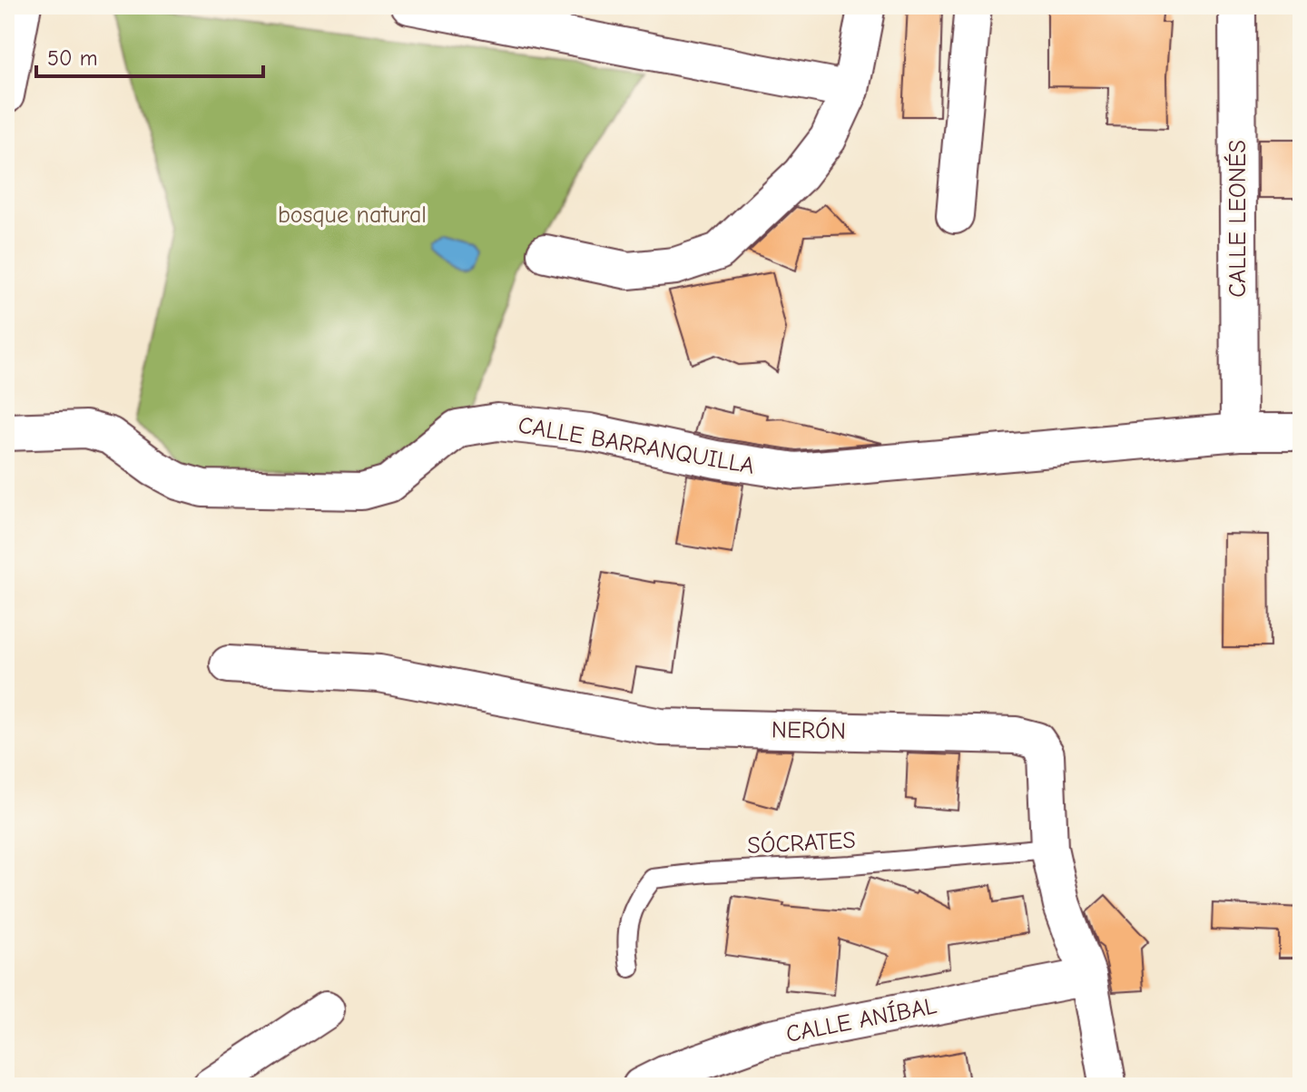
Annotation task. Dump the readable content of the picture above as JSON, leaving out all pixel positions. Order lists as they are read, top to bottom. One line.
{"streets":{"street":["CALLE LEONÉS","CALLE BARRANQUILLA","NERÓN","CALLE ANÍBAL"],"lane":["SÓCRATES"]},"crossings":[["CALLE LEONÉS","CALLE BARRANQUILLA"],["NERÓN","SÓCRATES"],["NERÓN","CALLE ANÍBAL"]],"parks":["bosque natural"],"scale_bar":"50 m"}
